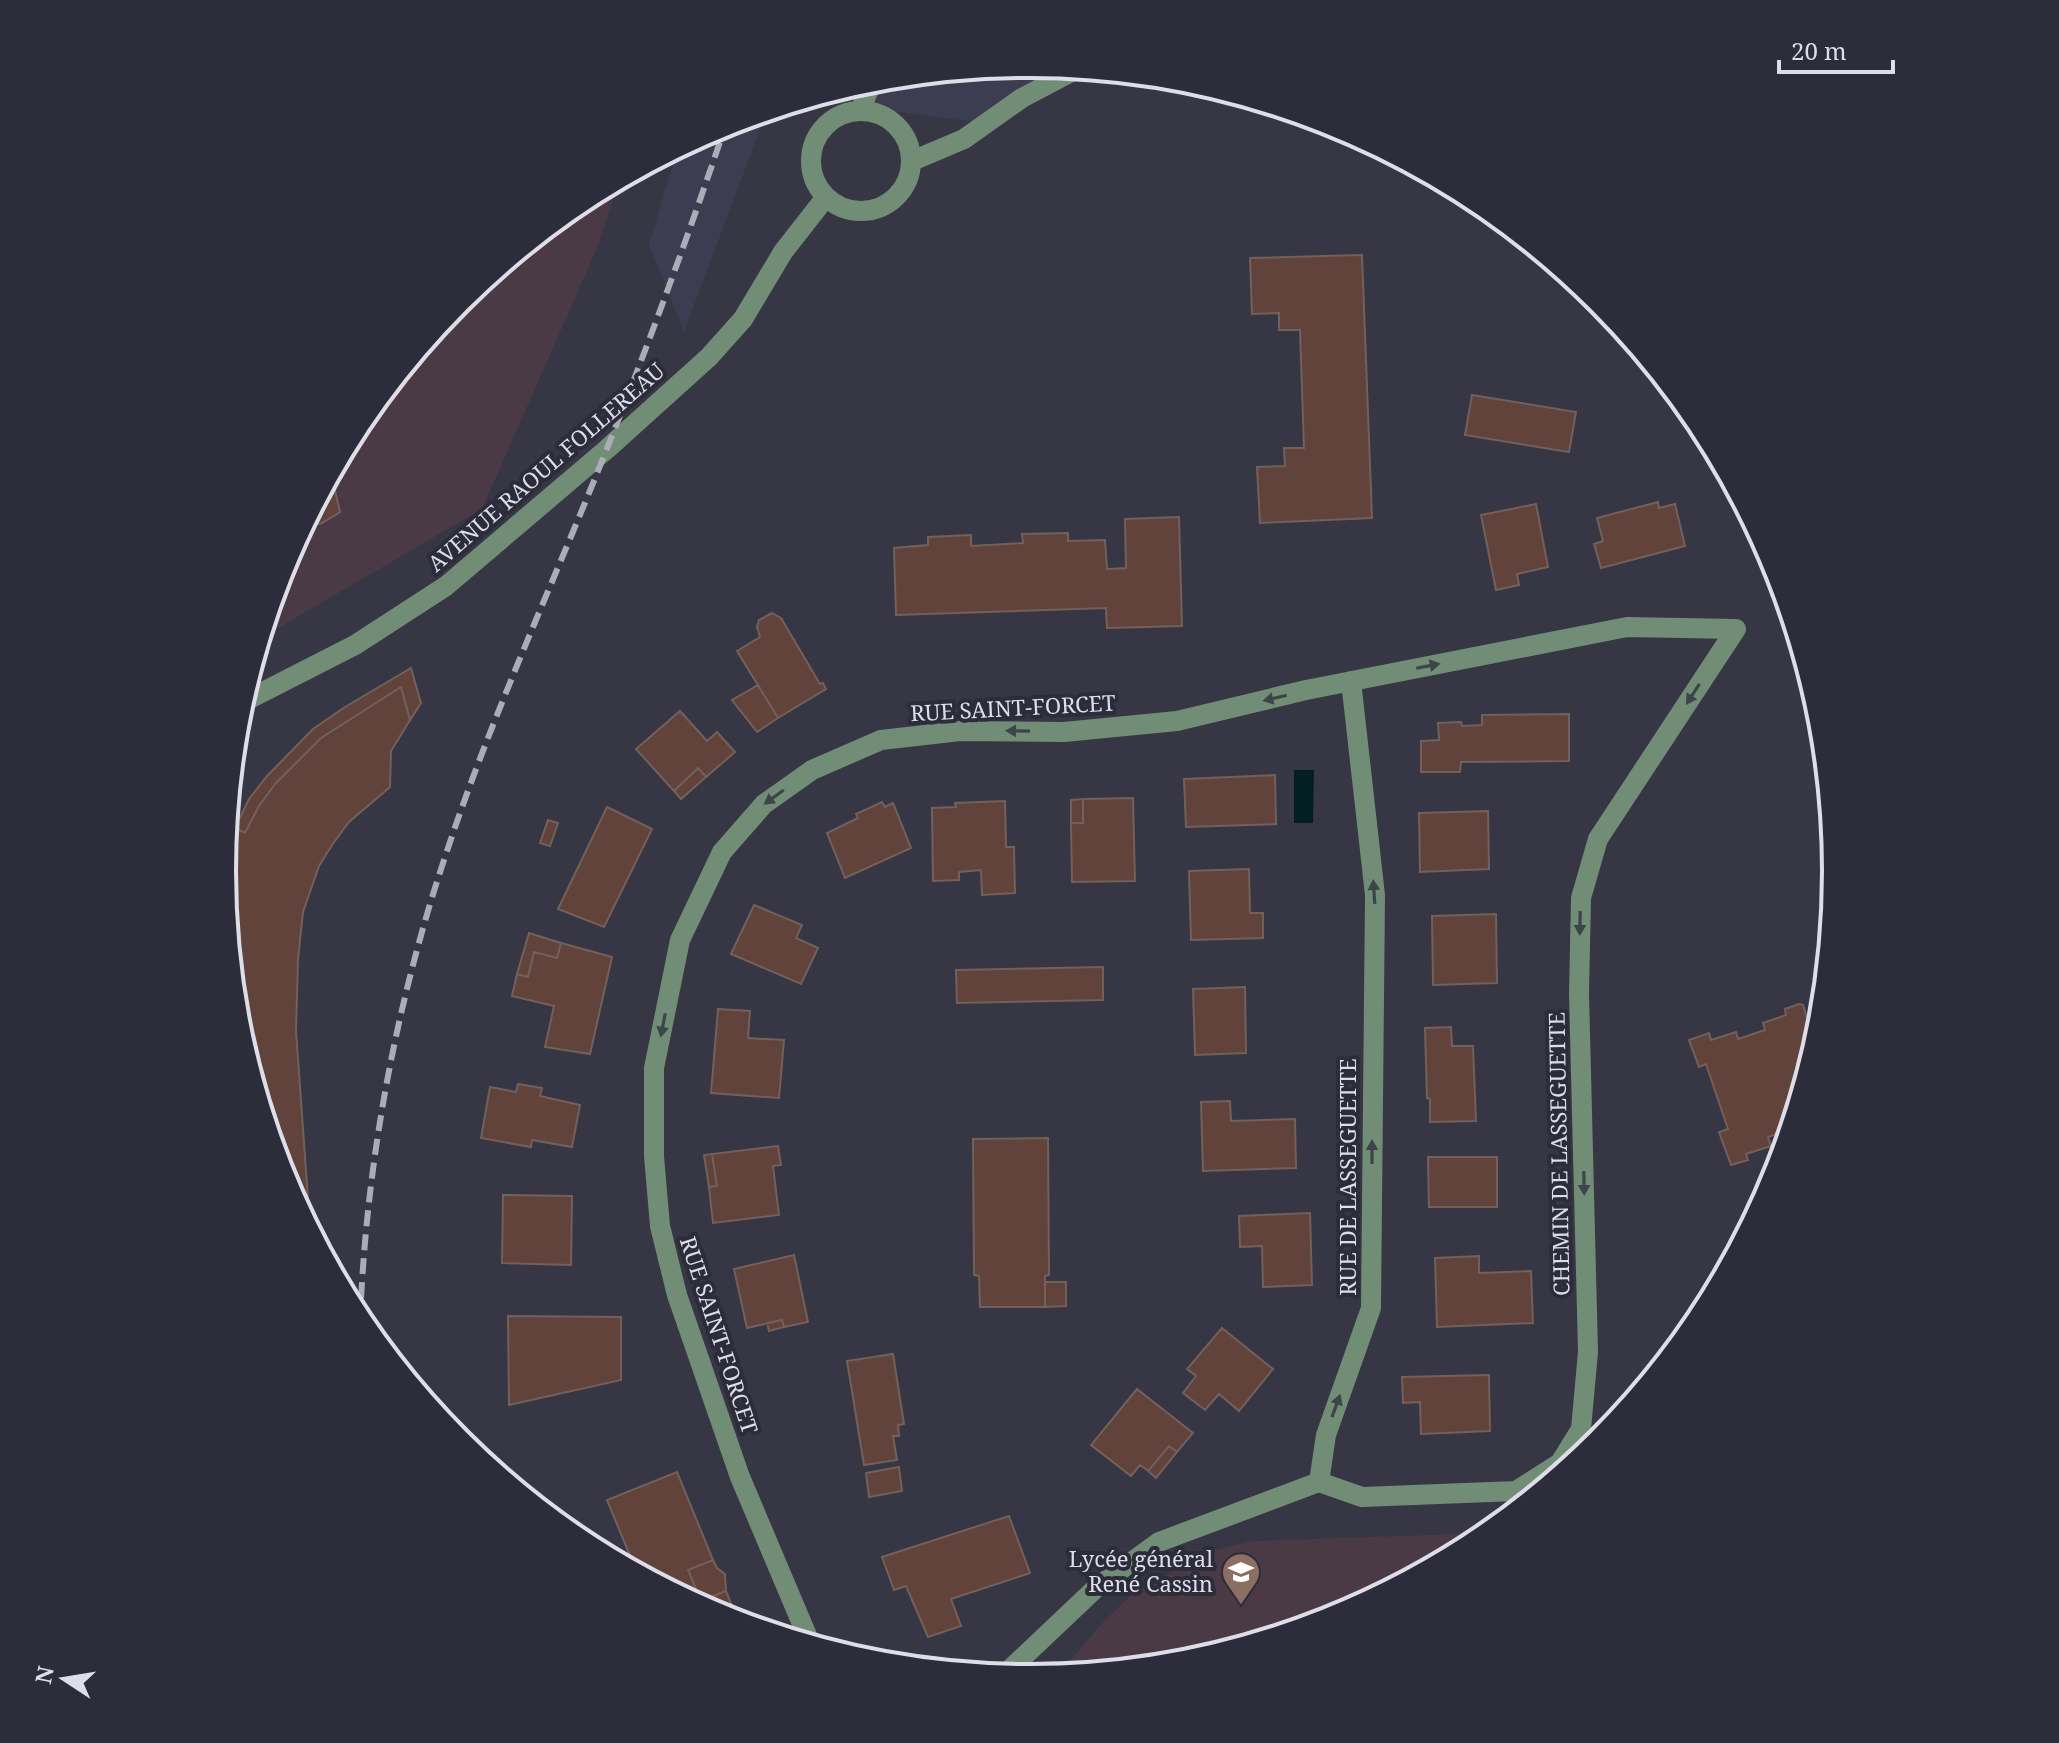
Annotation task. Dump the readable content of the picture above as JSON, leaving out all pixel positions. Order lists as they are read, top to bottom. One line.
{"streets":{"street":["AVENUE RAOUL FOLLEREAU","RUE SAINT-FORCET","CHEMIN DE LASSEGUETTE","RUE DE LASSEGUETTE"]},"crossings":[["RUE SAINT-FORCET","CHEMIN DE LASSEGUETTE"],["RUE SAINT-FORCET","RUE DE LASSEGUETTE"],["CHEMIN DE LASSEGUETTE","RUE DE LASSEGUETTE"]],"one_way":["CHEMIN DE LASSEGUETTE","RUE DE LASSEGUETTE"],"places":{"school or university":["Lycée général René Cassin"]},"scale_bar":"20 m","north":"left"}
